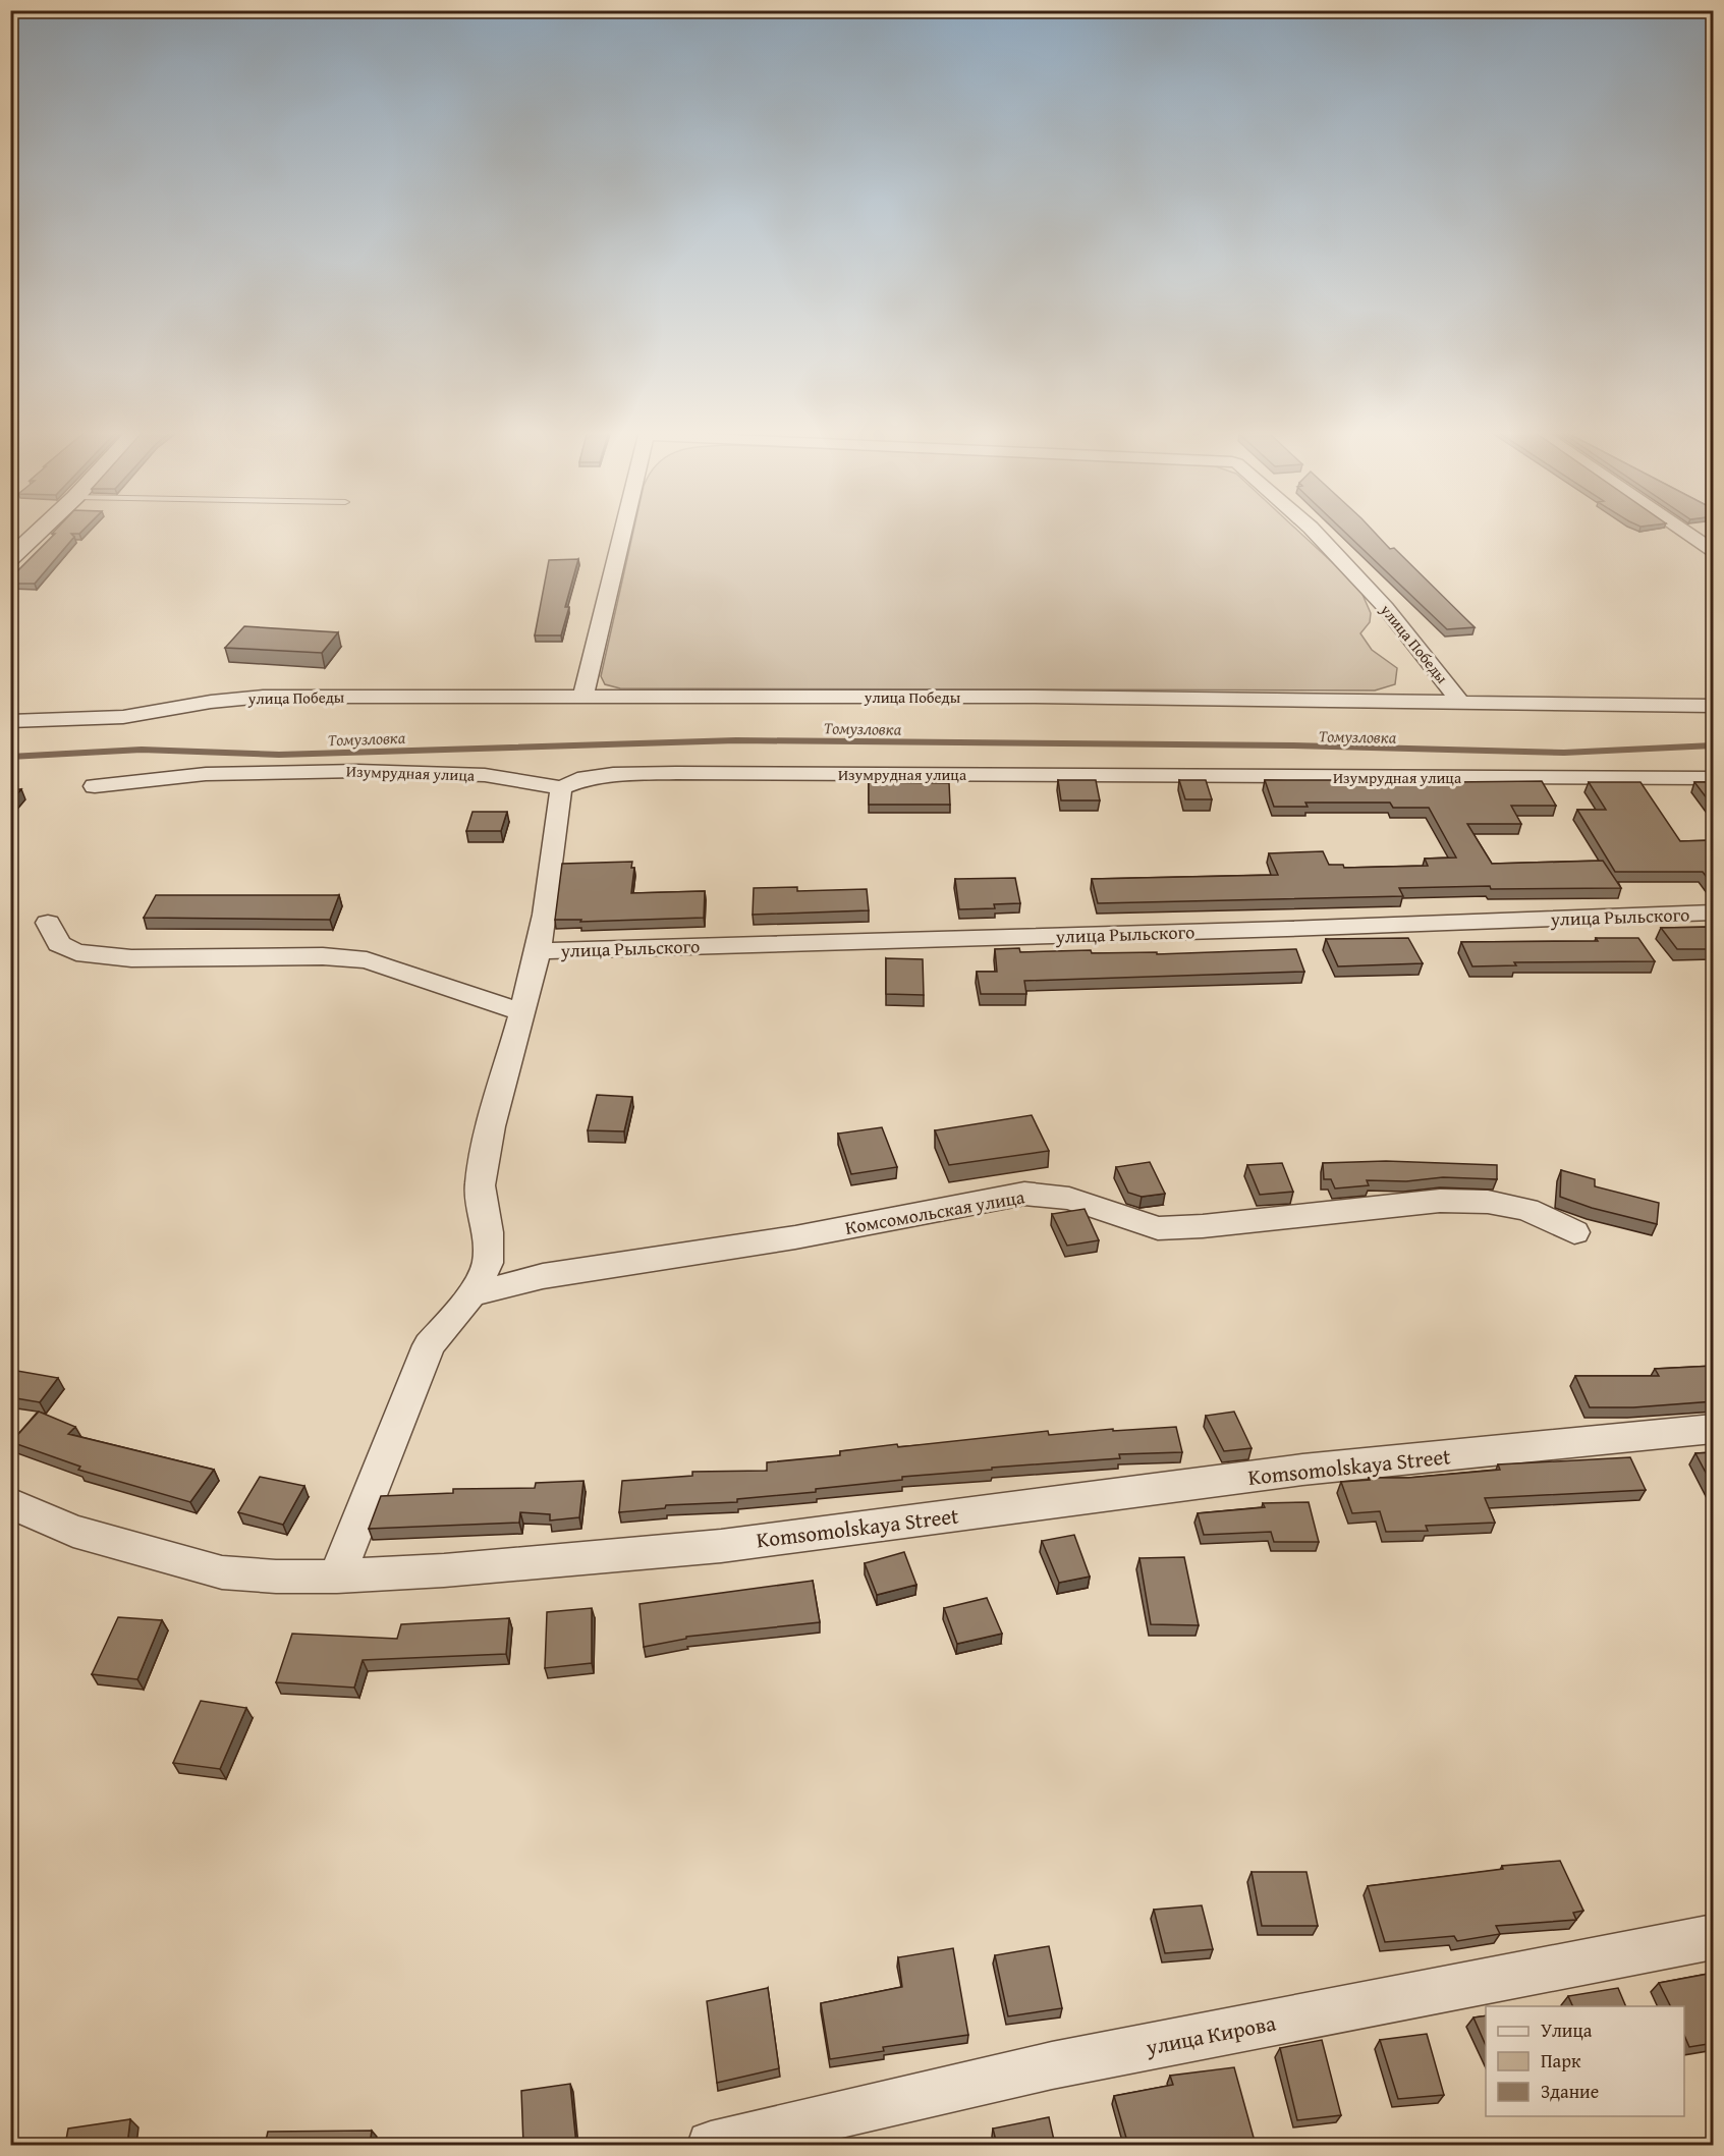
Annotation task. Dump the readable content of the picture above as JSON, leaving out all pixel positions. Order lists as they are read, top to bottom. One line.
{"streets":{"street":["улица Победы","Изумрудная улица","улица Рыльского","Комсомольская улица","Komsomolskaya Street","улица Кирова"]},"water":["Томузловка"],"legend":["Улица","Парк","Здание"]}
